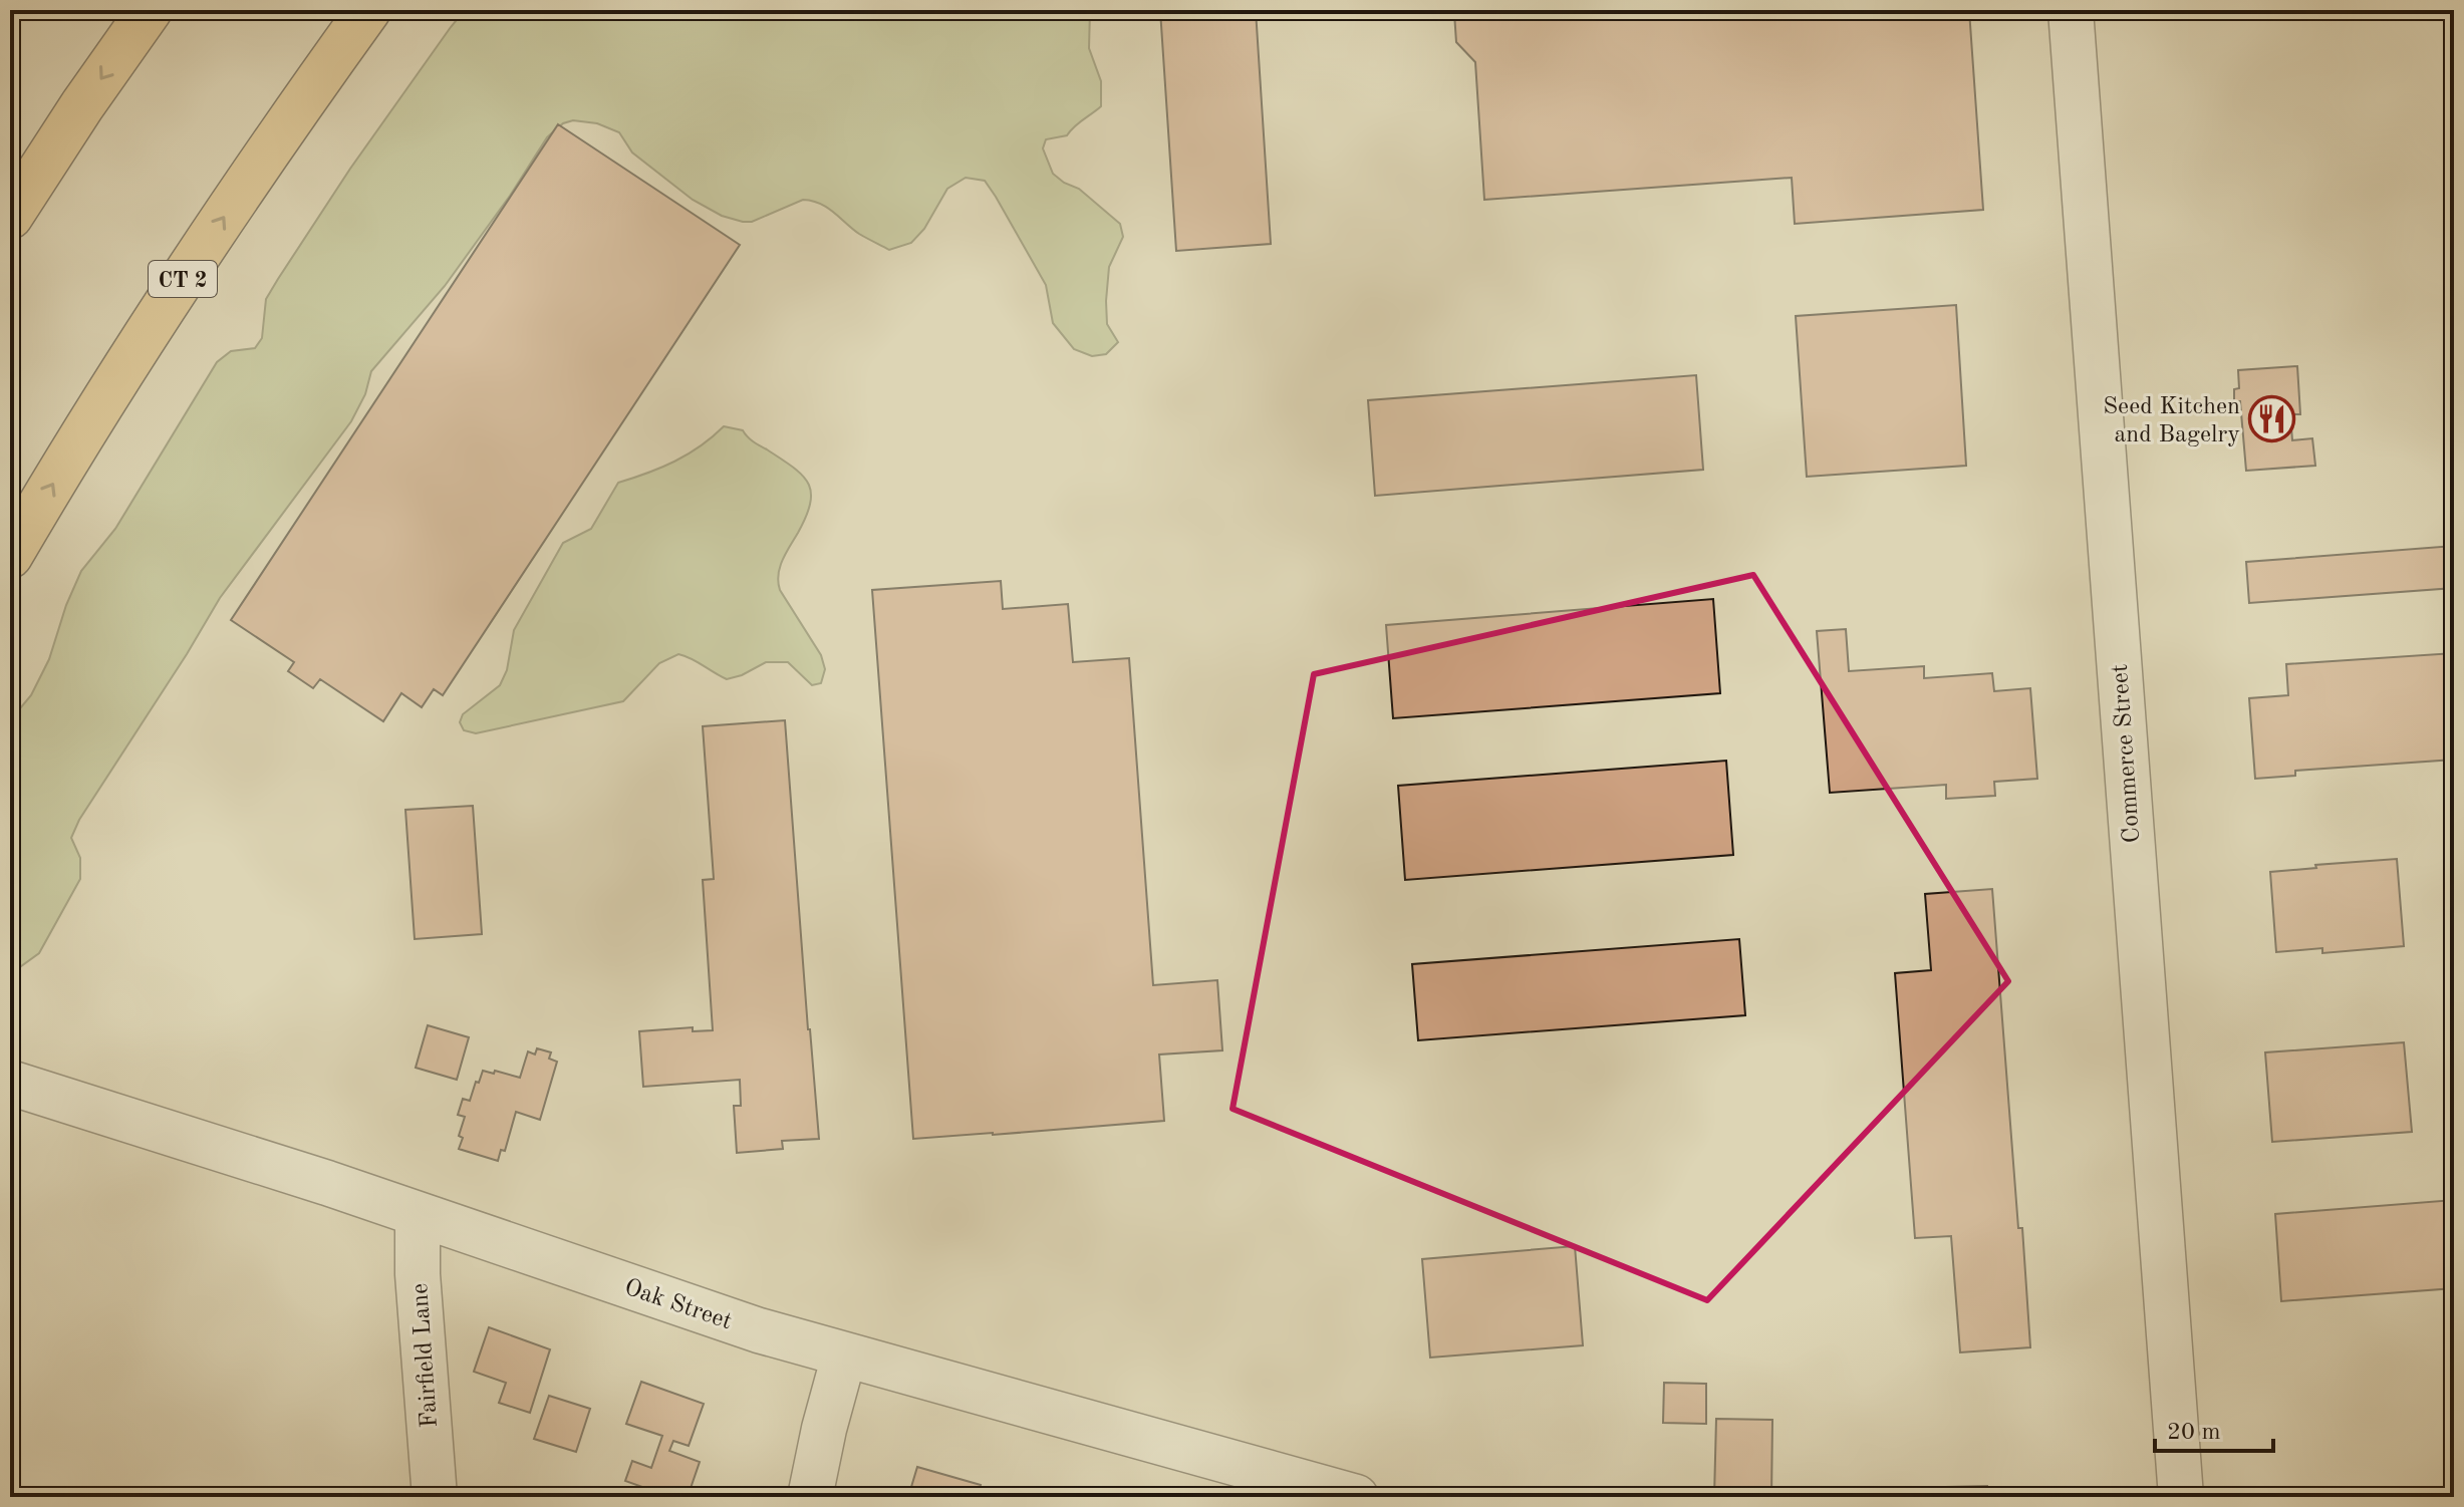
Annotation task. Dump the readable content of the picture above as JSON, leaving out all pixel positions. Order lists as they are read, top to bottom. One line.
{"streets":{"highway":["CT 2"],"street":["Commerce Street","Oak Street","Fairfield Lane"]},"crossings":[["Oak Street","Fairfield Lane"]],"places":{"restaurant":["Seed Kitchen and Bagelry"]},"scale_bar":"20 m"}
